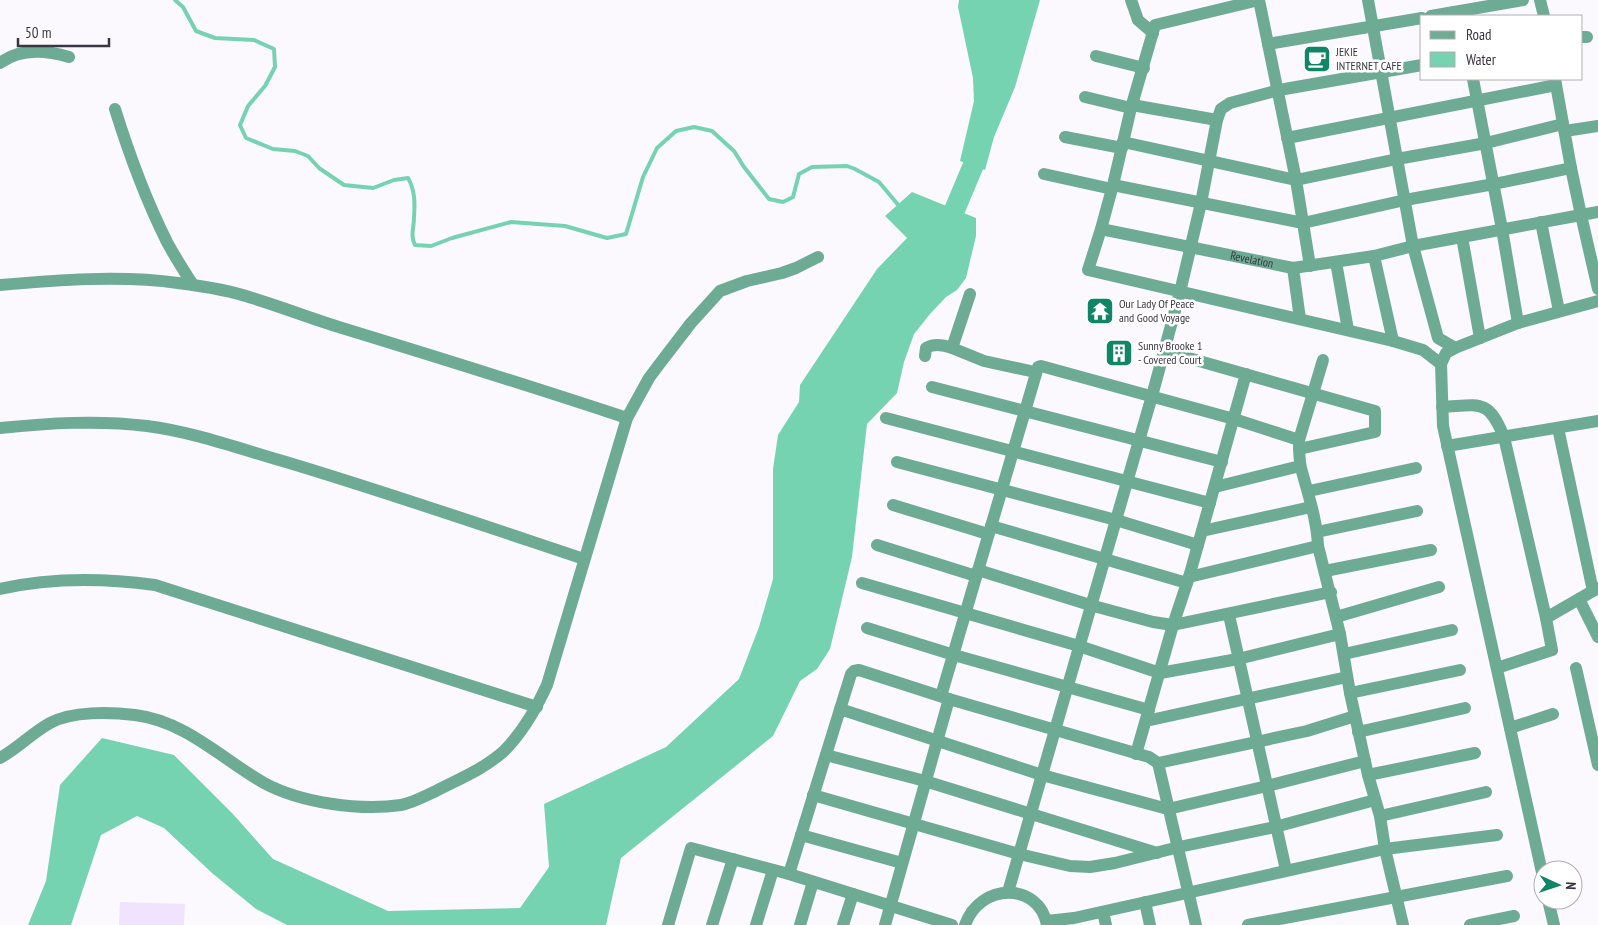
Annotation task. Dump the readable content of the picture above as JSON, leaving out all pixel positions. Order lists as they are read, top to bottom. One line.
{"streets":{"street":["Revelation"]},"places":{"cafe":["JEKIE INTERNET CAFE"],"temple":["Our Lady Of Peace and Good Voyage"],"building":["Sunny Brooke 1 - Covered Court"]},"legend":["Road","Water"],"scale_bar":"50 m","north":"right"}
